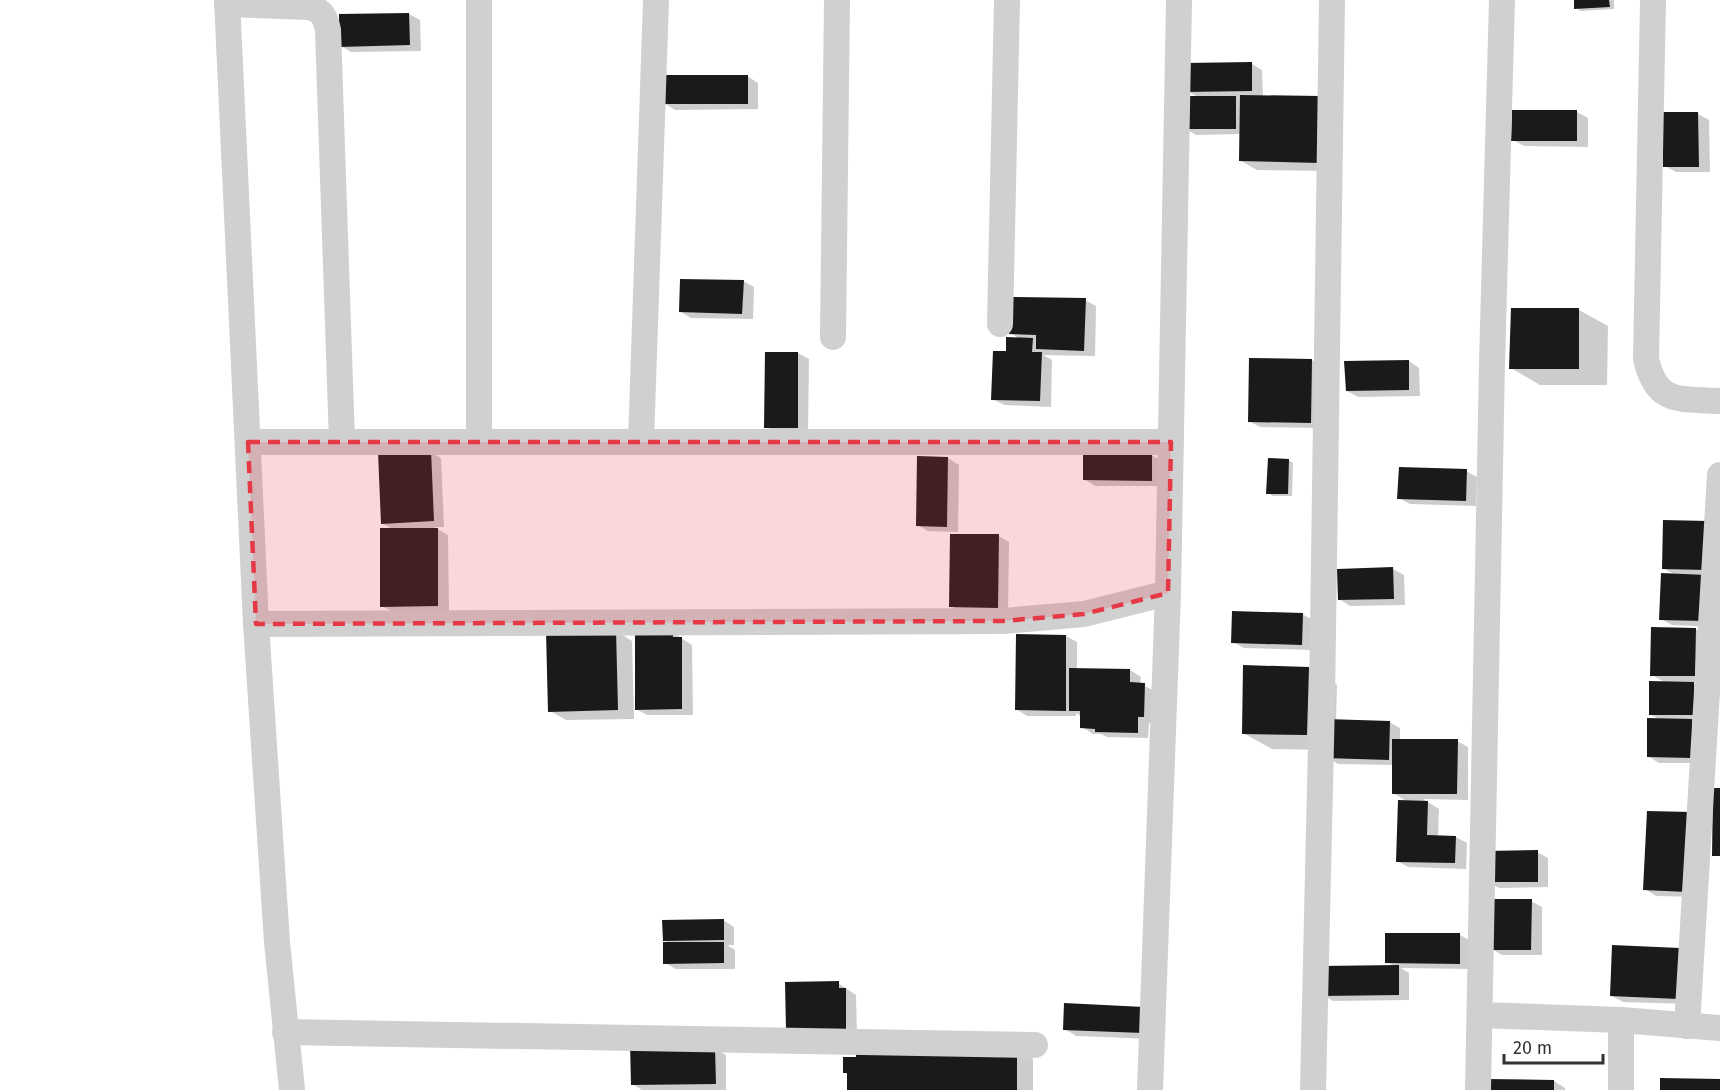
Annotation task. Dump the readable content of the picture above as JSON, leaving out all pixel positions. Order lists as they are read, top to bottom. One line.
{"scale_bar":"20 m"}
